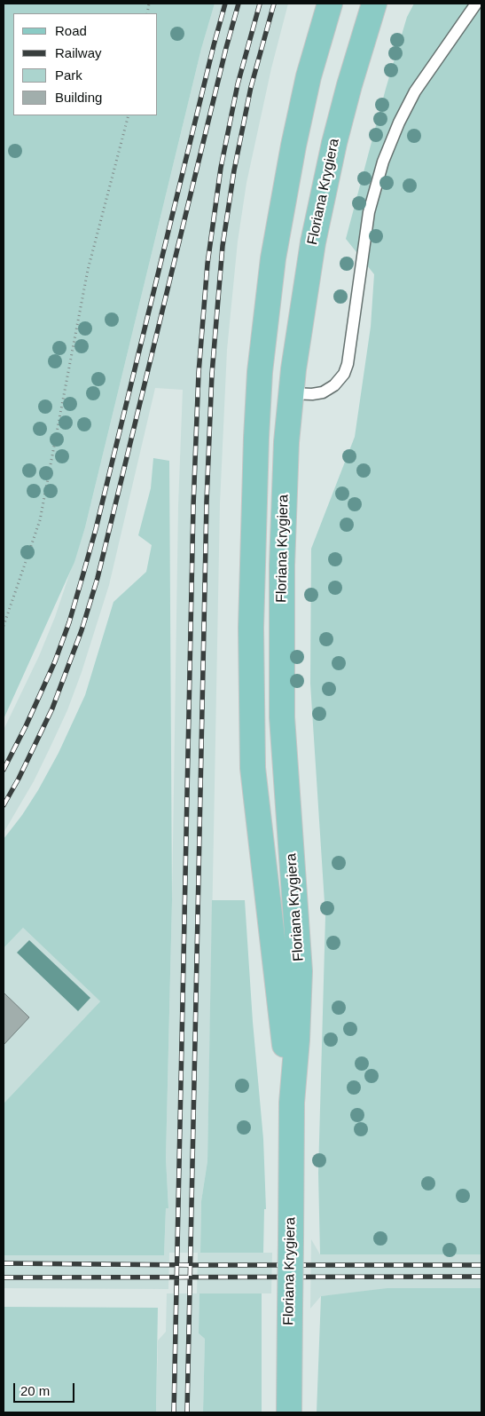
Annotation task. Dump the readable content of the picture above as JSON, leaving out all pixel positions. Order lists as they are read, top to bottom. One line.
{"streets":{"main road":["Floriana Krygiera"]},"legend":["Road","Railway","Park","Building"],"scale_bar":"20 m"}
